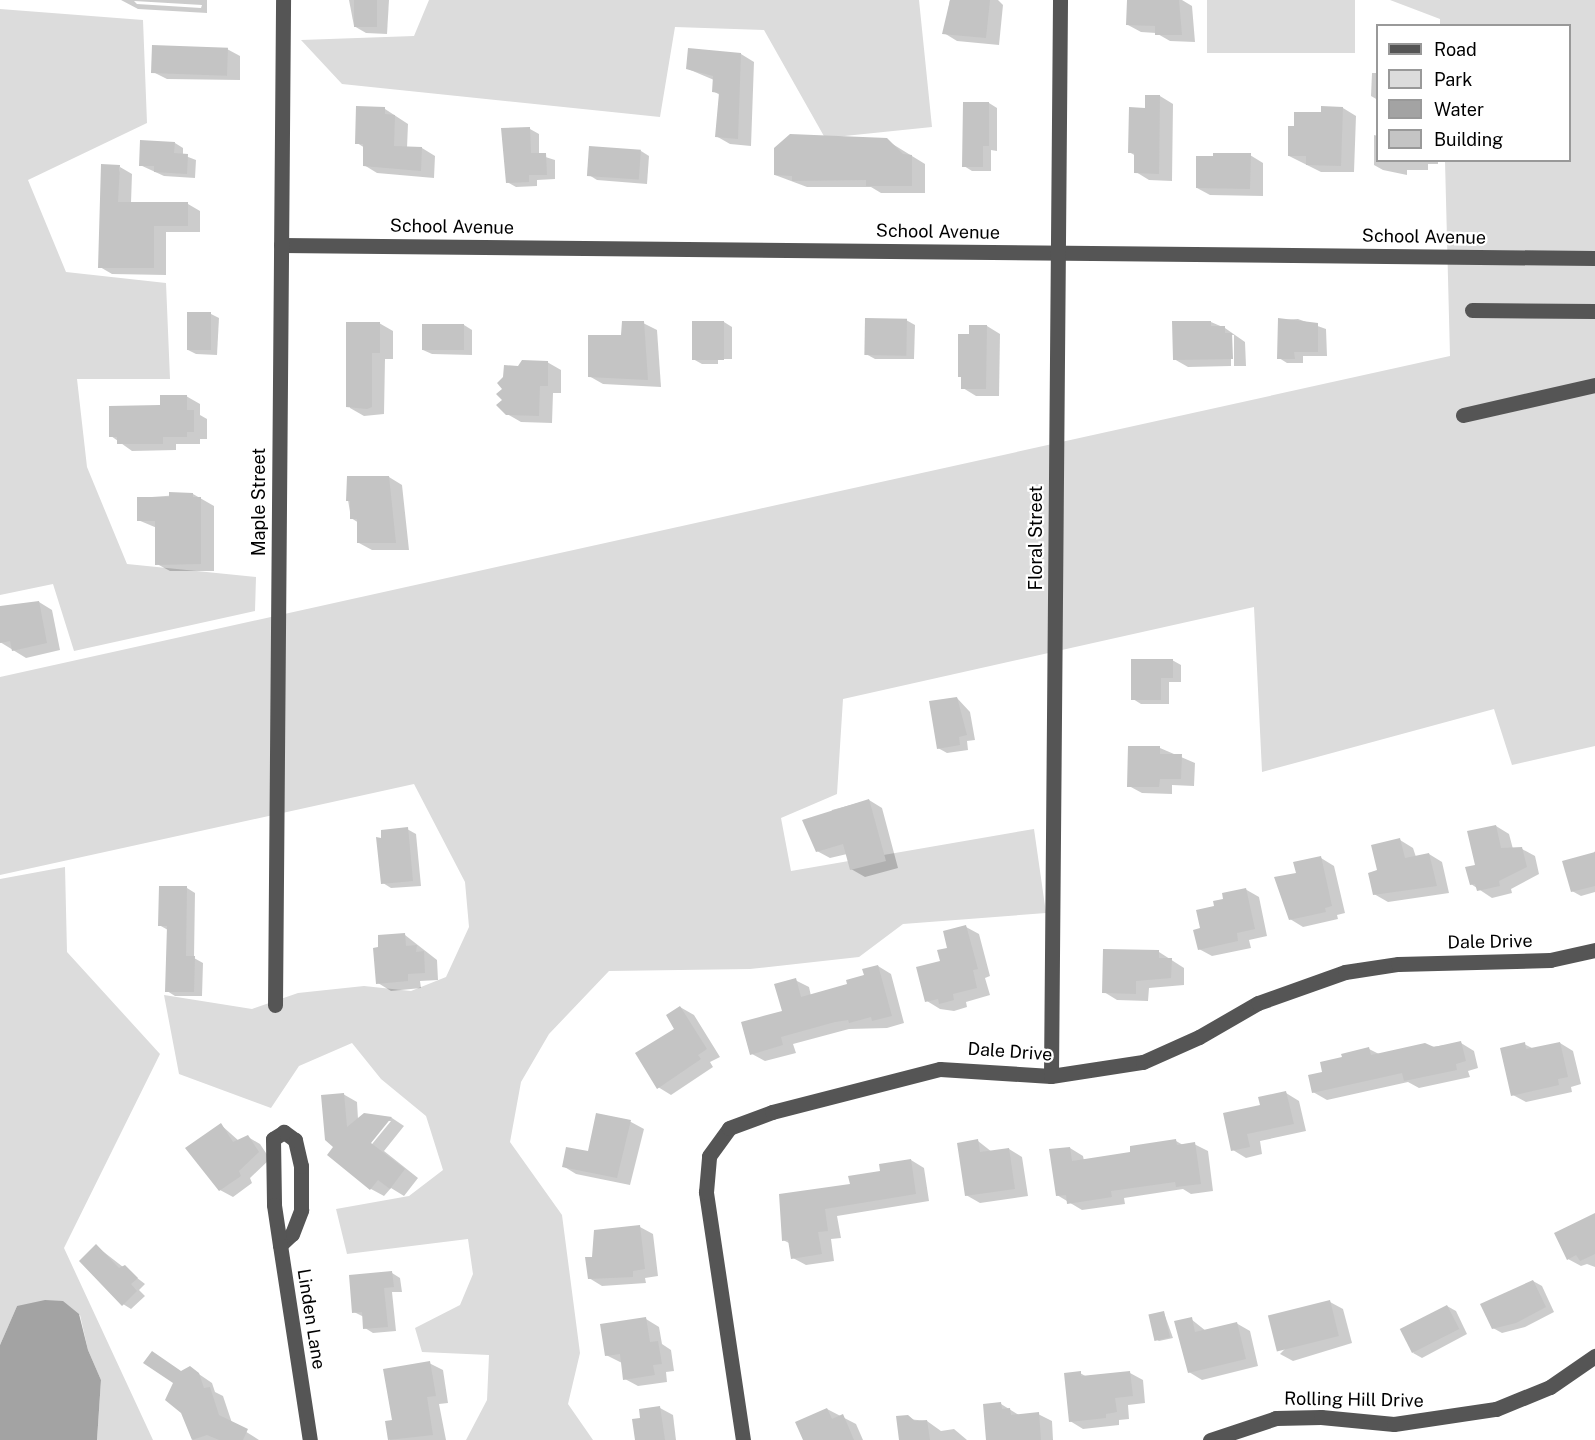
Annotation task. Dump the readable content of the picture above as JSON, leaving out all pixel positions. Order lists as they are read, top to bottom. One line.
{"streets":{"street":["School Avenue","Maple Street","Floral Street","Dale Drive","Linden Lane","Rolling Hill Drive"]},"crossings":[["School Avenue","Maple Street"],["School Avenue","Floral Street"],["Floral Street","Dale Drive"]],"legend":["Road","Park","Water","Building"]}
